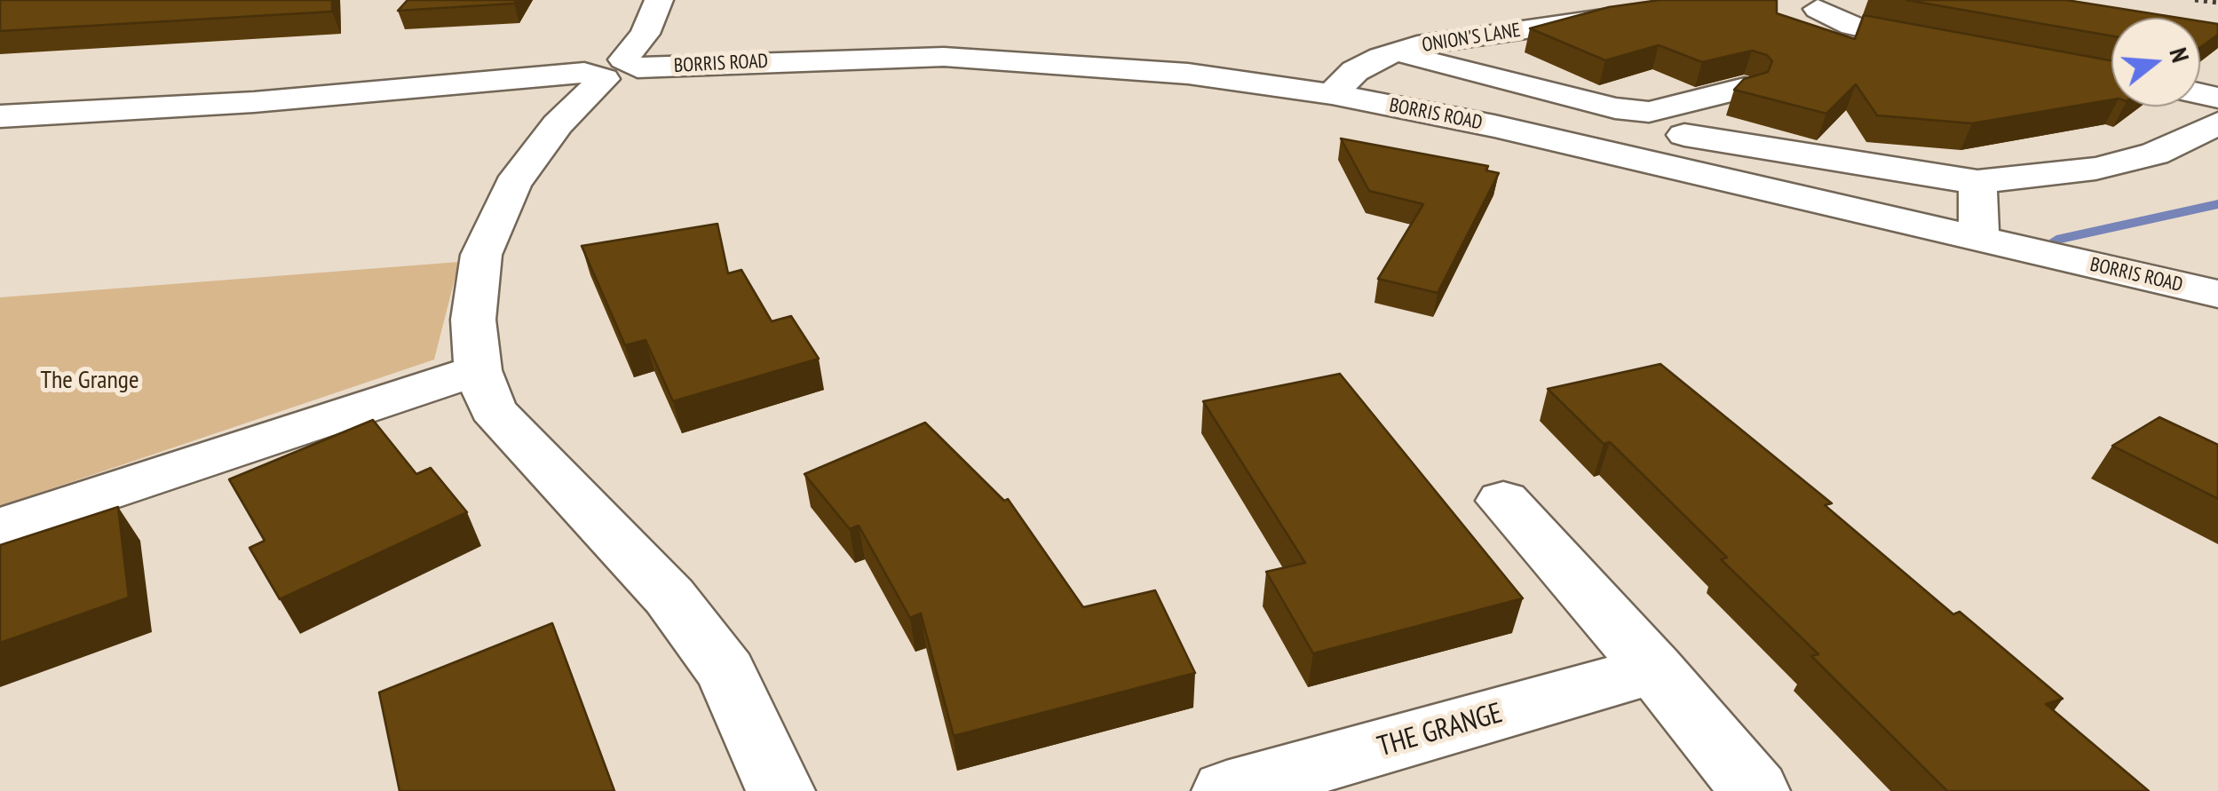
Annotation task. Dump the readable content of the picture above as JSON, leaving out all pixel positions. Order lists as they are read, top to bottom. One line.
{"streets":{"street":["ONION'S LANE","BORRIS ROAD","THE GRANGE"]},"crossings":[["ONION'S LANE","BORRIS ROAD"]],"parks":["The Grange"],"north":"right"}
